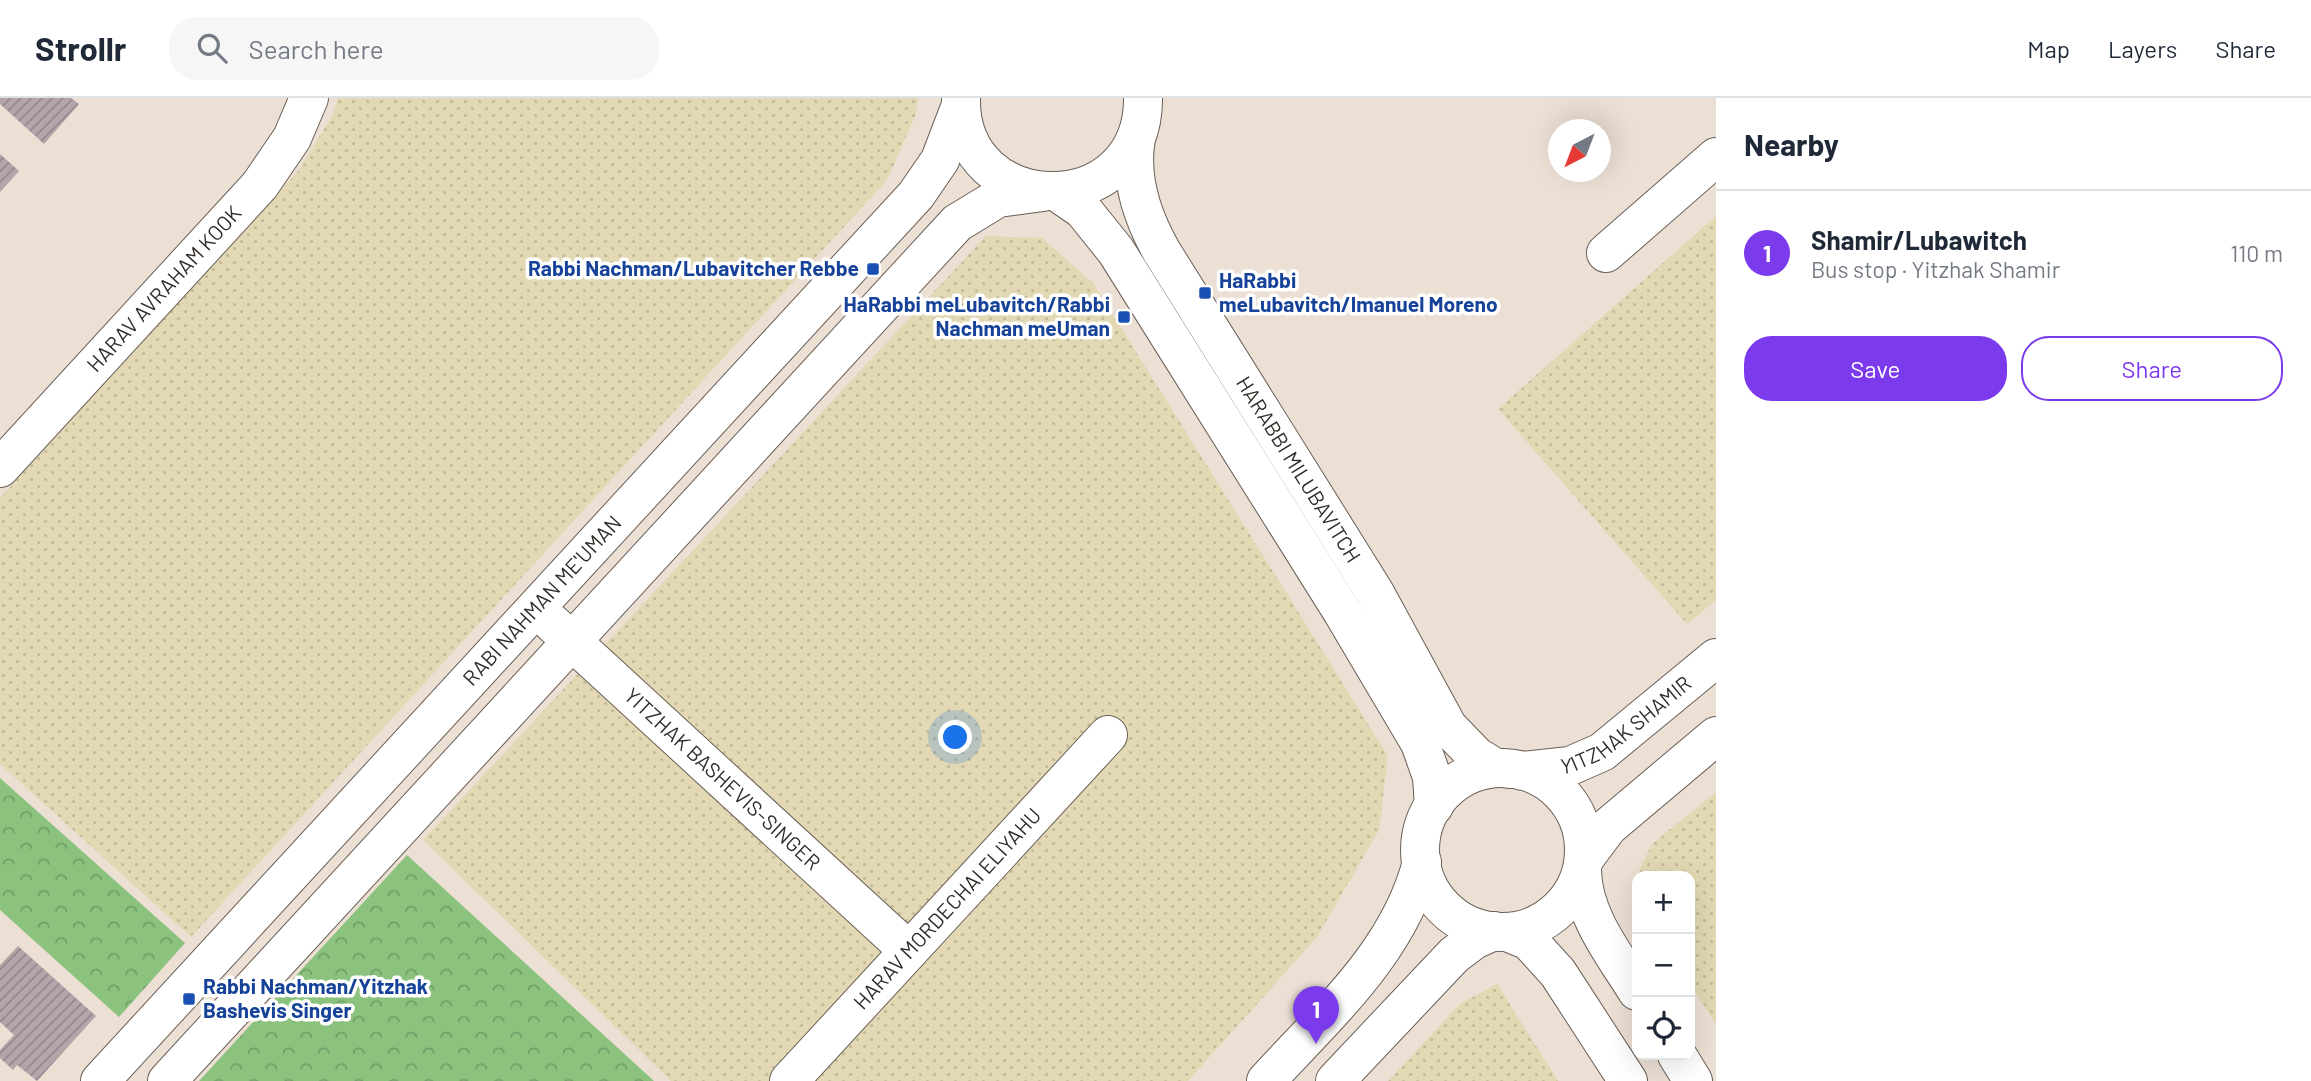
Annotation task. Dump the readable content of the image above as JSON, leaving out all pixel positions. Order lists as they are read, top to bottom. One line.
{"streets":{"street":["HARAV AVRAHAM KOOK","HARABBI MILUBAVITCH","RABI NAHMAN ME'UMAN","YITZHAK SHAMIR","YITZHAK BASHEVIS-SINGER","HARAV MORDECHAI ELIYAHU"]},"crossings":[["HARABBI MILUBAVITCH","RABI NAHMAN ME'UMAN"],["HARABBI MILUBAVITCH","YITZHAK SHAMIR"],["RABI NAHMAN ME'UMAN","YITZHAK BASHEVIS-SINGER"],["YITZHAK BASHEVIS-SINGER","HARAV MORDECHAI ELIYAHU"]],"places":{"transit":["Rabbi Nachman/Lubavitcher Rebbe","HaRabbi meLubavitch/Imanuel Moreno","HaRabbi meLubavitch/Rabbi Nachman meUman","Rabbi Nachman/Yitzhak Bashevis Singer"]},"north":"bottom left","page":{"header":"Strollr","search":"Search here","nav":["Map","Layers","Share"],"heading":"Nearby","list":[{"mark":"1","name":"Shamir/Lubawitch","note":"Bus stop · Yitzhak Shamir","value":"110 m"}],"buttons":["Save","Share"],"map_buttons":["+","−"],"pins":"1"}}
